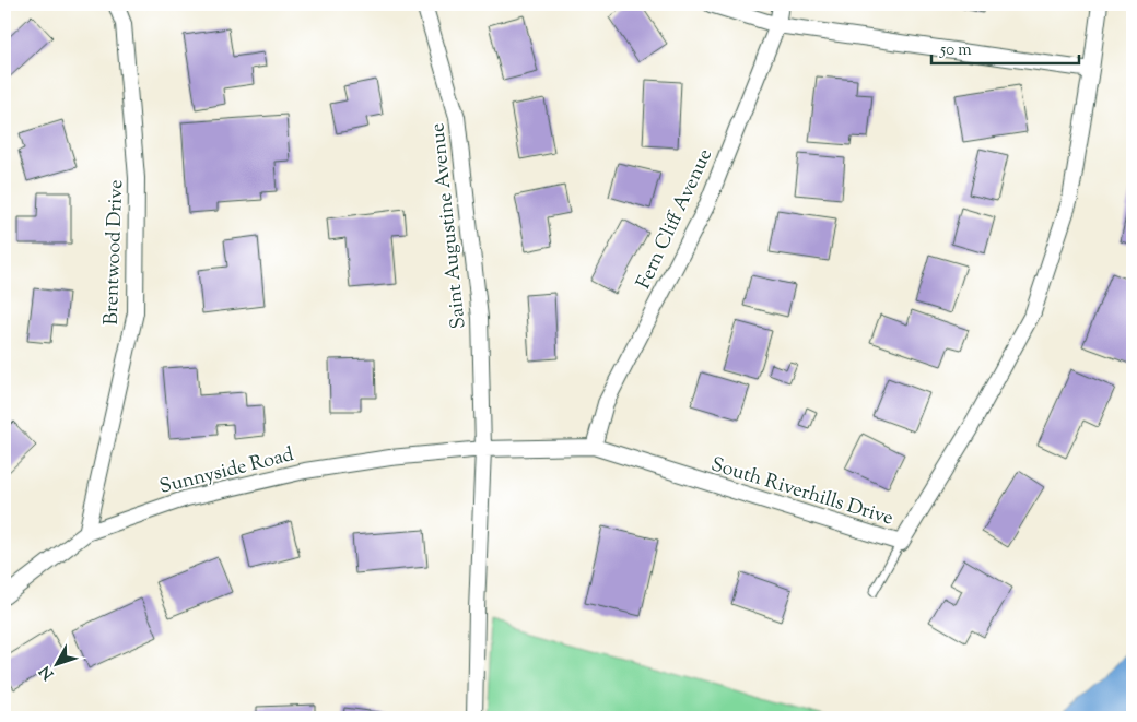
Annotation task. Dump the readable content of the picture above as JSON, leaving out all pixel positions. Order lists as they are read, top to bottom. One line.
{"streets":{"street":["Fern Cliff Avenue","Saint Augustine Avenue","Brentwood Drive","Sunnyside Road","South Riverhills Drive"]},"crossings":[["Fern Cliff Avenue","South Riverhills Drive"],["Saint Augustine Avenue","Sunnyside Road"],["Saint Augustine Avenue","South Riverhills Drive"],["Brentwood Drive","Sunnyside Road"],["Sunnyside Road","South Riverhills Drive"]],"scale_bar":"50 m","north":"bottom left"}
